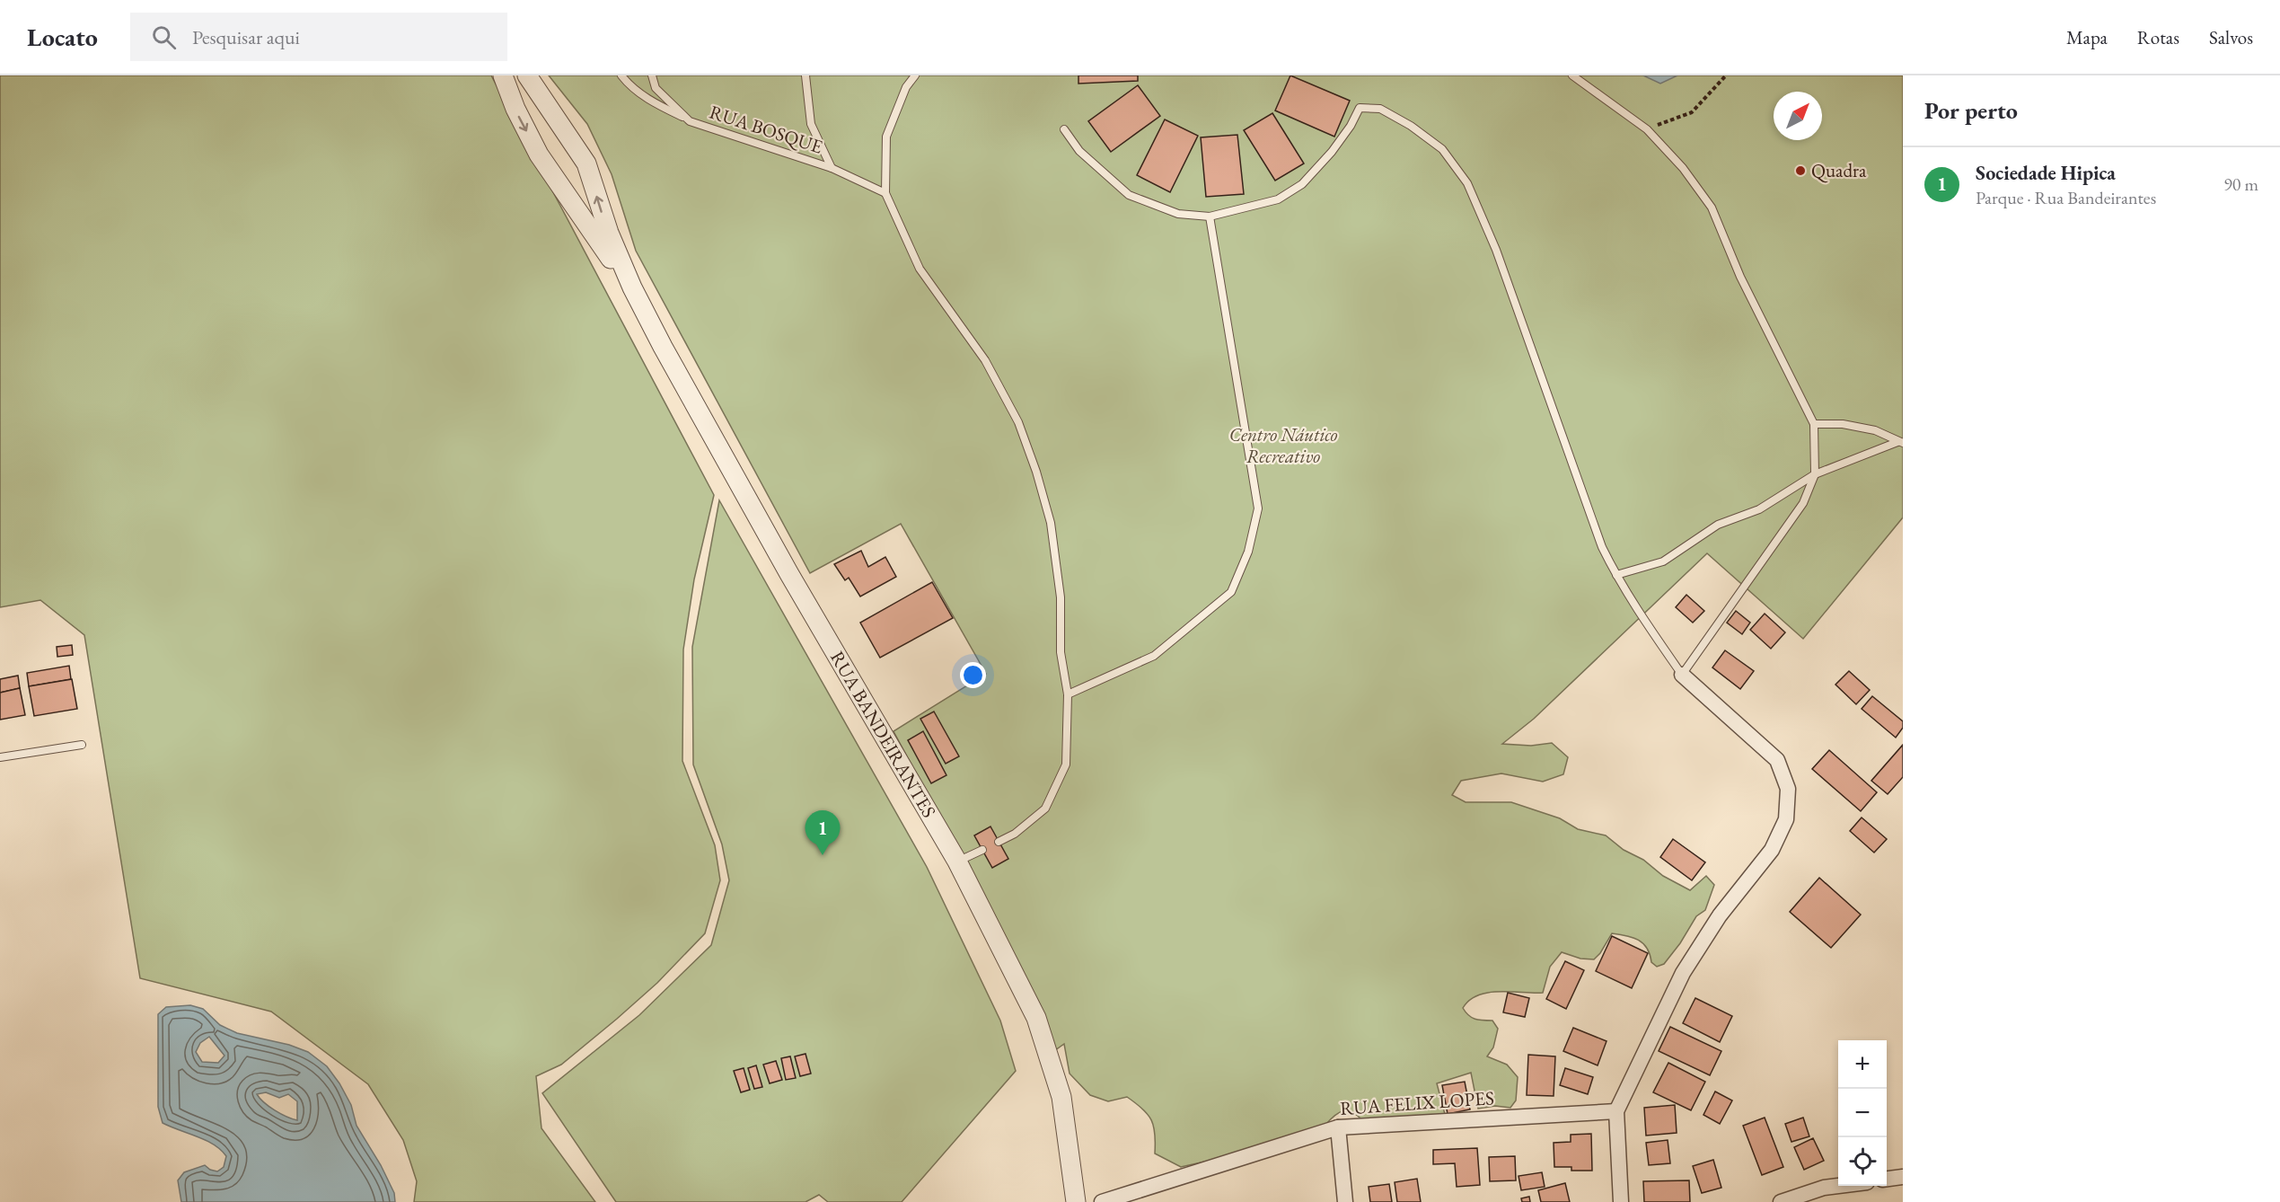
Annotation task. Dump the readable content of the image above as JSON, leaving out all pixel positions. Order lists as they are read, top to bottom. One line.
{"streets":{"street":["RUA BANDEIRANTES","RUA FELIX LOPES"],"lane":["RUA BOSQUE"]},"parks":["Centro Náutico Recreativo"],"places":["Quadra"],"north":"top right","page":{"header":"Locato","search":"Pesquisar aqui","nav":["Mapa","Rotas","Salvos"],"heading":"Por perto","list":[{"mark":"1","name":"Sociedade Hipica","note":"Parque · Rua Bandeirantes","value":"90 m"}],"pins":"1","map_buttons":["+","−"]}}
